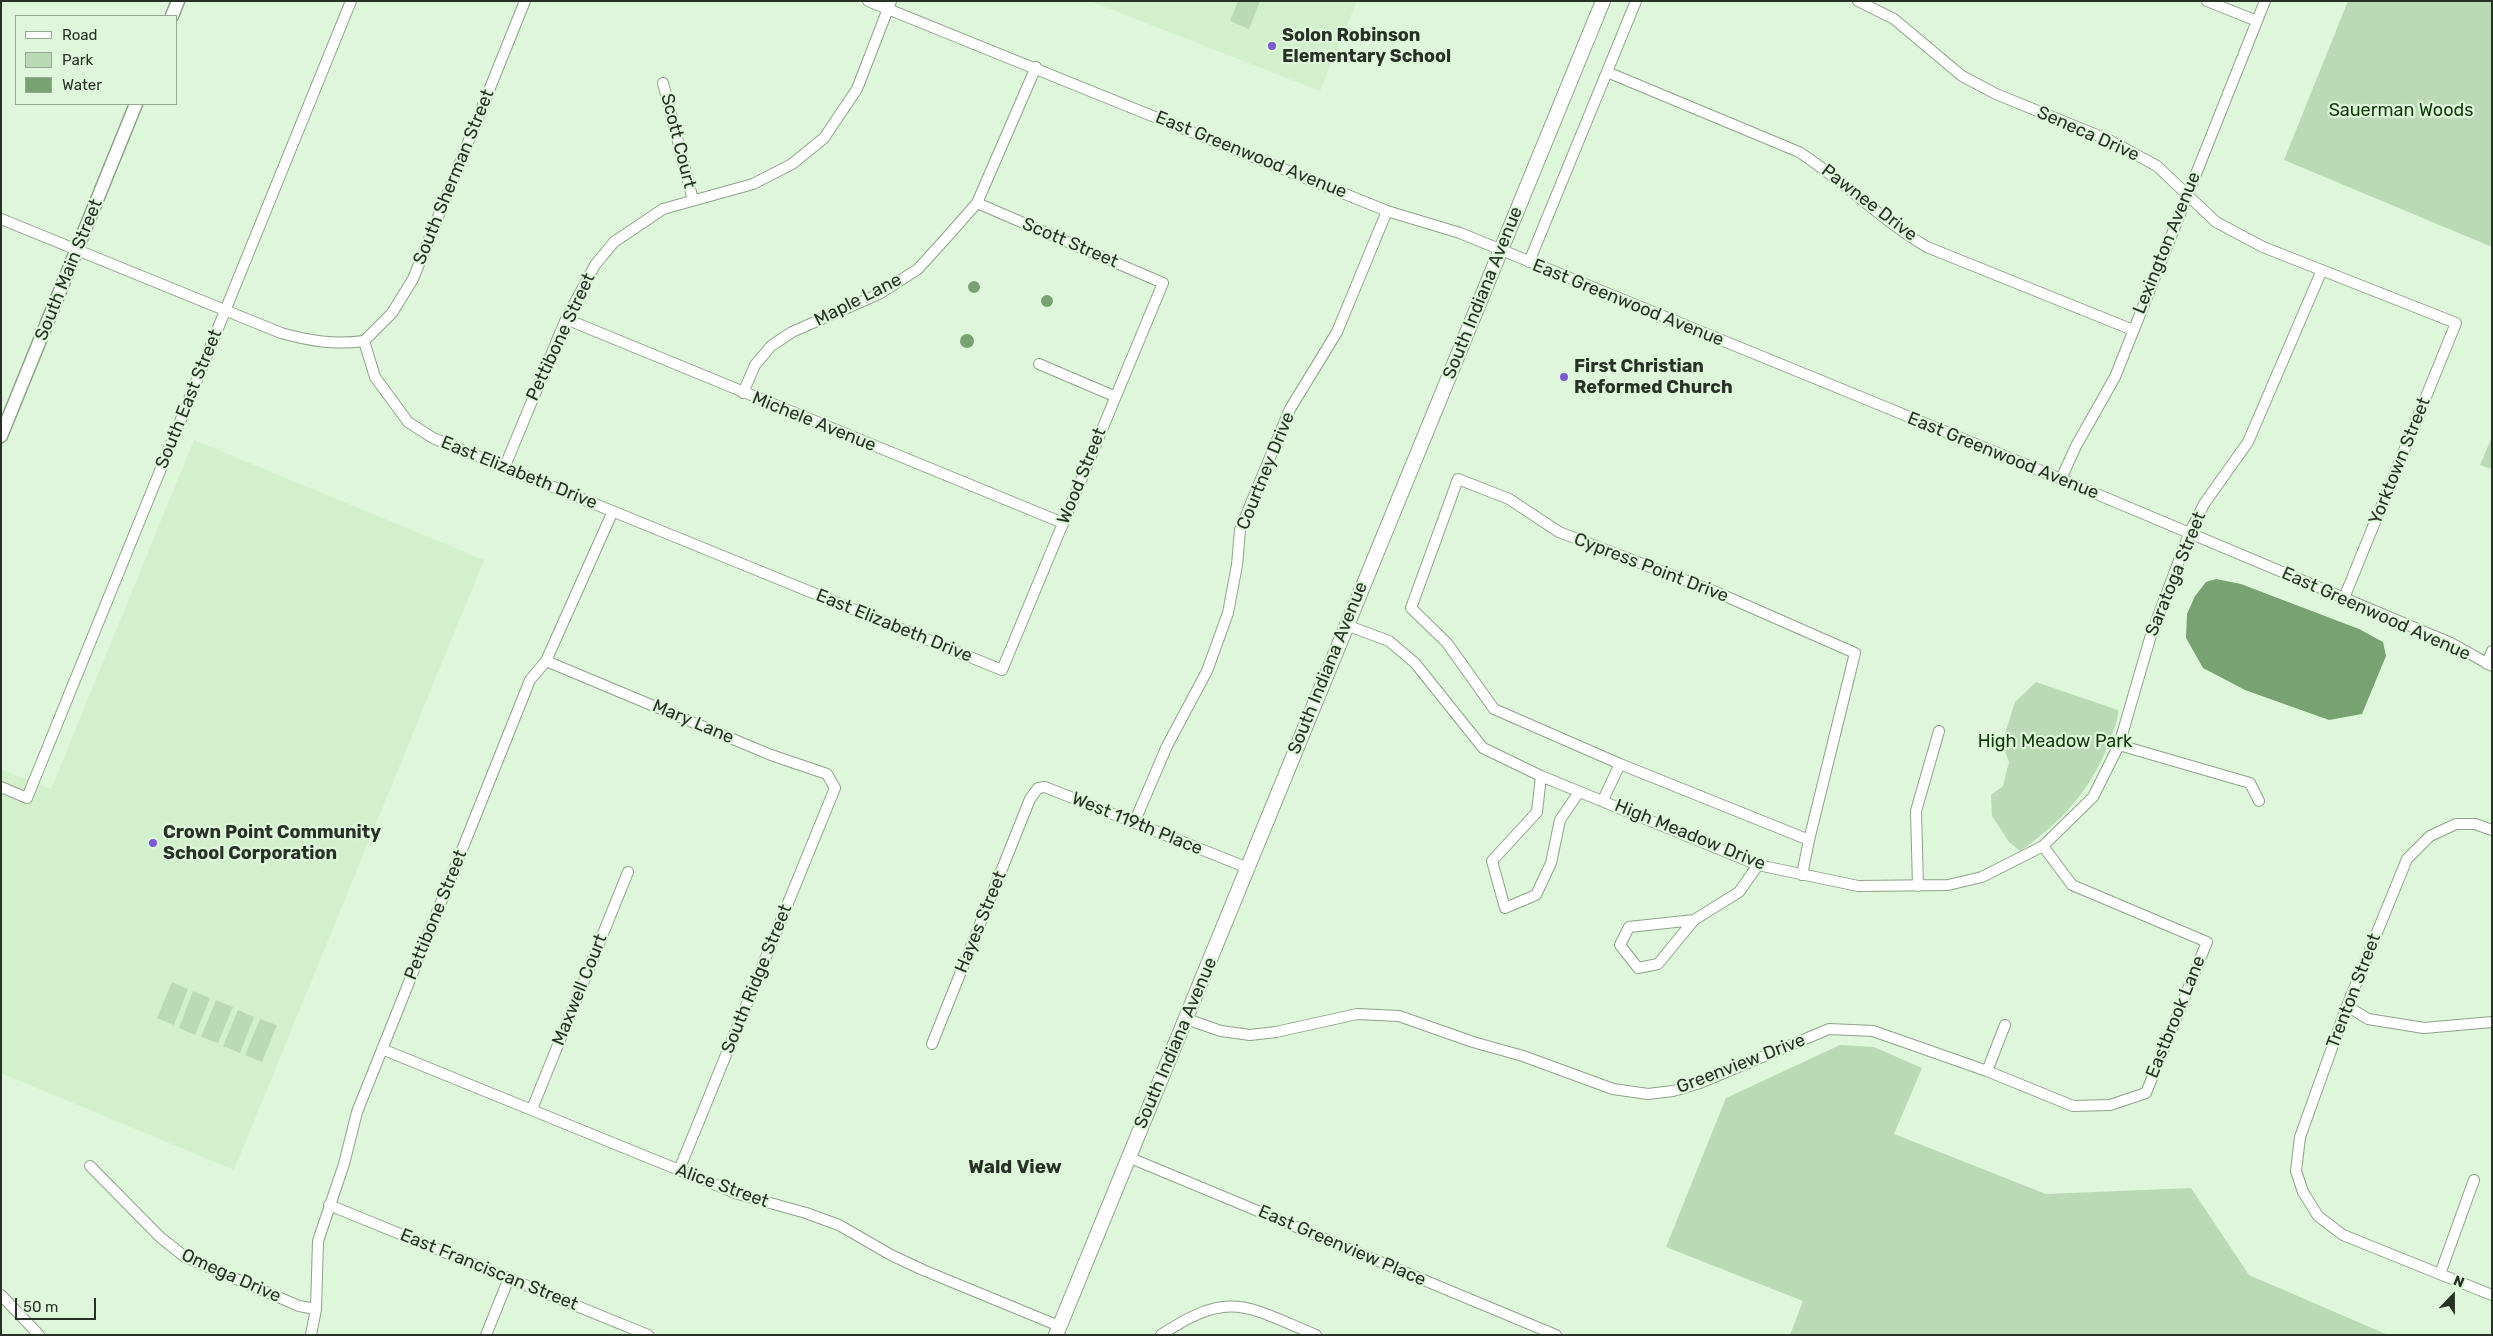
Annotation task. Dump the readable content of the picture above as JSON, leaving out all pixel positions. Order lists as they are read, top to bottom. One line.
{"streets":{"main road":["South Indiana Avenue"],"street":["Seneca Drive","Scott Court","East Greenwood Avenue","South Sherman Street","Pawnee Drive","Scott Street","Lexington Avenue","South Main Street","Maple Lane","Pettibone Street","South East Street","Michele Avenue","Yorktown Street","Courtney Drive","East Elizabeth Drive","Wood Street","Cypress Point Drive","Saratoga Street","Mary Lane","West 119th Place","High Meadow Drive","Hayes Street","South Ridge Street","Maxwell Court","Trenton Street","Eastbrook Lane","Greenview Drive","Alice Street","East Greenview Place","East Franciscan Street","Omega Drive"]},"crossings":[["Seneca Drive","Lexington Avenue"],["Seneca Drive","Yorktown Street"],["Seneca Drive","Saratoga Street"],["Scott Court","Pettibone Street"],["East Greenwood Avenue","Lexington Avenue"],["East Greenwood Avenue","South Indiana Avenue"],["East Greenwood Avenue","Maple Lane"],["East Greenwood Avenue","Pettibone Street"],["East Greenwood Avenue","Yorktown Street"],["East Greenwood Avenue","Courtney Drive"],["East Greenwood Avenue","Saratoga Street"],["South Sherman Street","East Elizabeth Drive"],["Pawnee Drive","Lexington Avenue"],["Scott Street","Maple Lane"],["Scott Street","Wood Street"],["South Indiana Avenue","West 119th Place"],["South Indiana Avenue","High Meadow Drive"],["South Indiana Avenue","Greenview Drive"],["South Indiana Avenue","Alice Street"],["South Indiana Avenue","East Greenview Place"],["Maple Lane","Michele Avenue"],["Pettibone Street","Michele Avenue"],["Pettibone Street","East Elizabeth Drive"],["Pettibone Street","Mary Lane"],["Pettibone Street","Alice Street"],["Pettibone Street","East Franciscan Street"],["Pettibone Street","Omega Drive"],["Michele Avenue","Wood Street"],["Courtney Drive","West 119th Place"],["East Elizabeth Drive","Wood Street"],["Saratoga Street","High Meadow Drive"],["Saratoga Street","Eastbrook Lane"],["Mary Lane","South Ridge Street"],["West 119th Place","Hayes Street"],["High Meadow Drive","Eastbrook Lane"],["South Ridge Street","Alice Street"],["Maxwell Court","Alice Street"],["Eastbrook Lane","Greenview Drive"]],"districts":["Wald View"],"parks":["Sauerman Woods","High Meadow Park"],"places":["Solon Robinson Elementary School","First Christian Reformed Church","Crown Point Community School Corporation"],"legend":["Road","Park","Water"],"scale_bar":"50 m","north":"top"}
